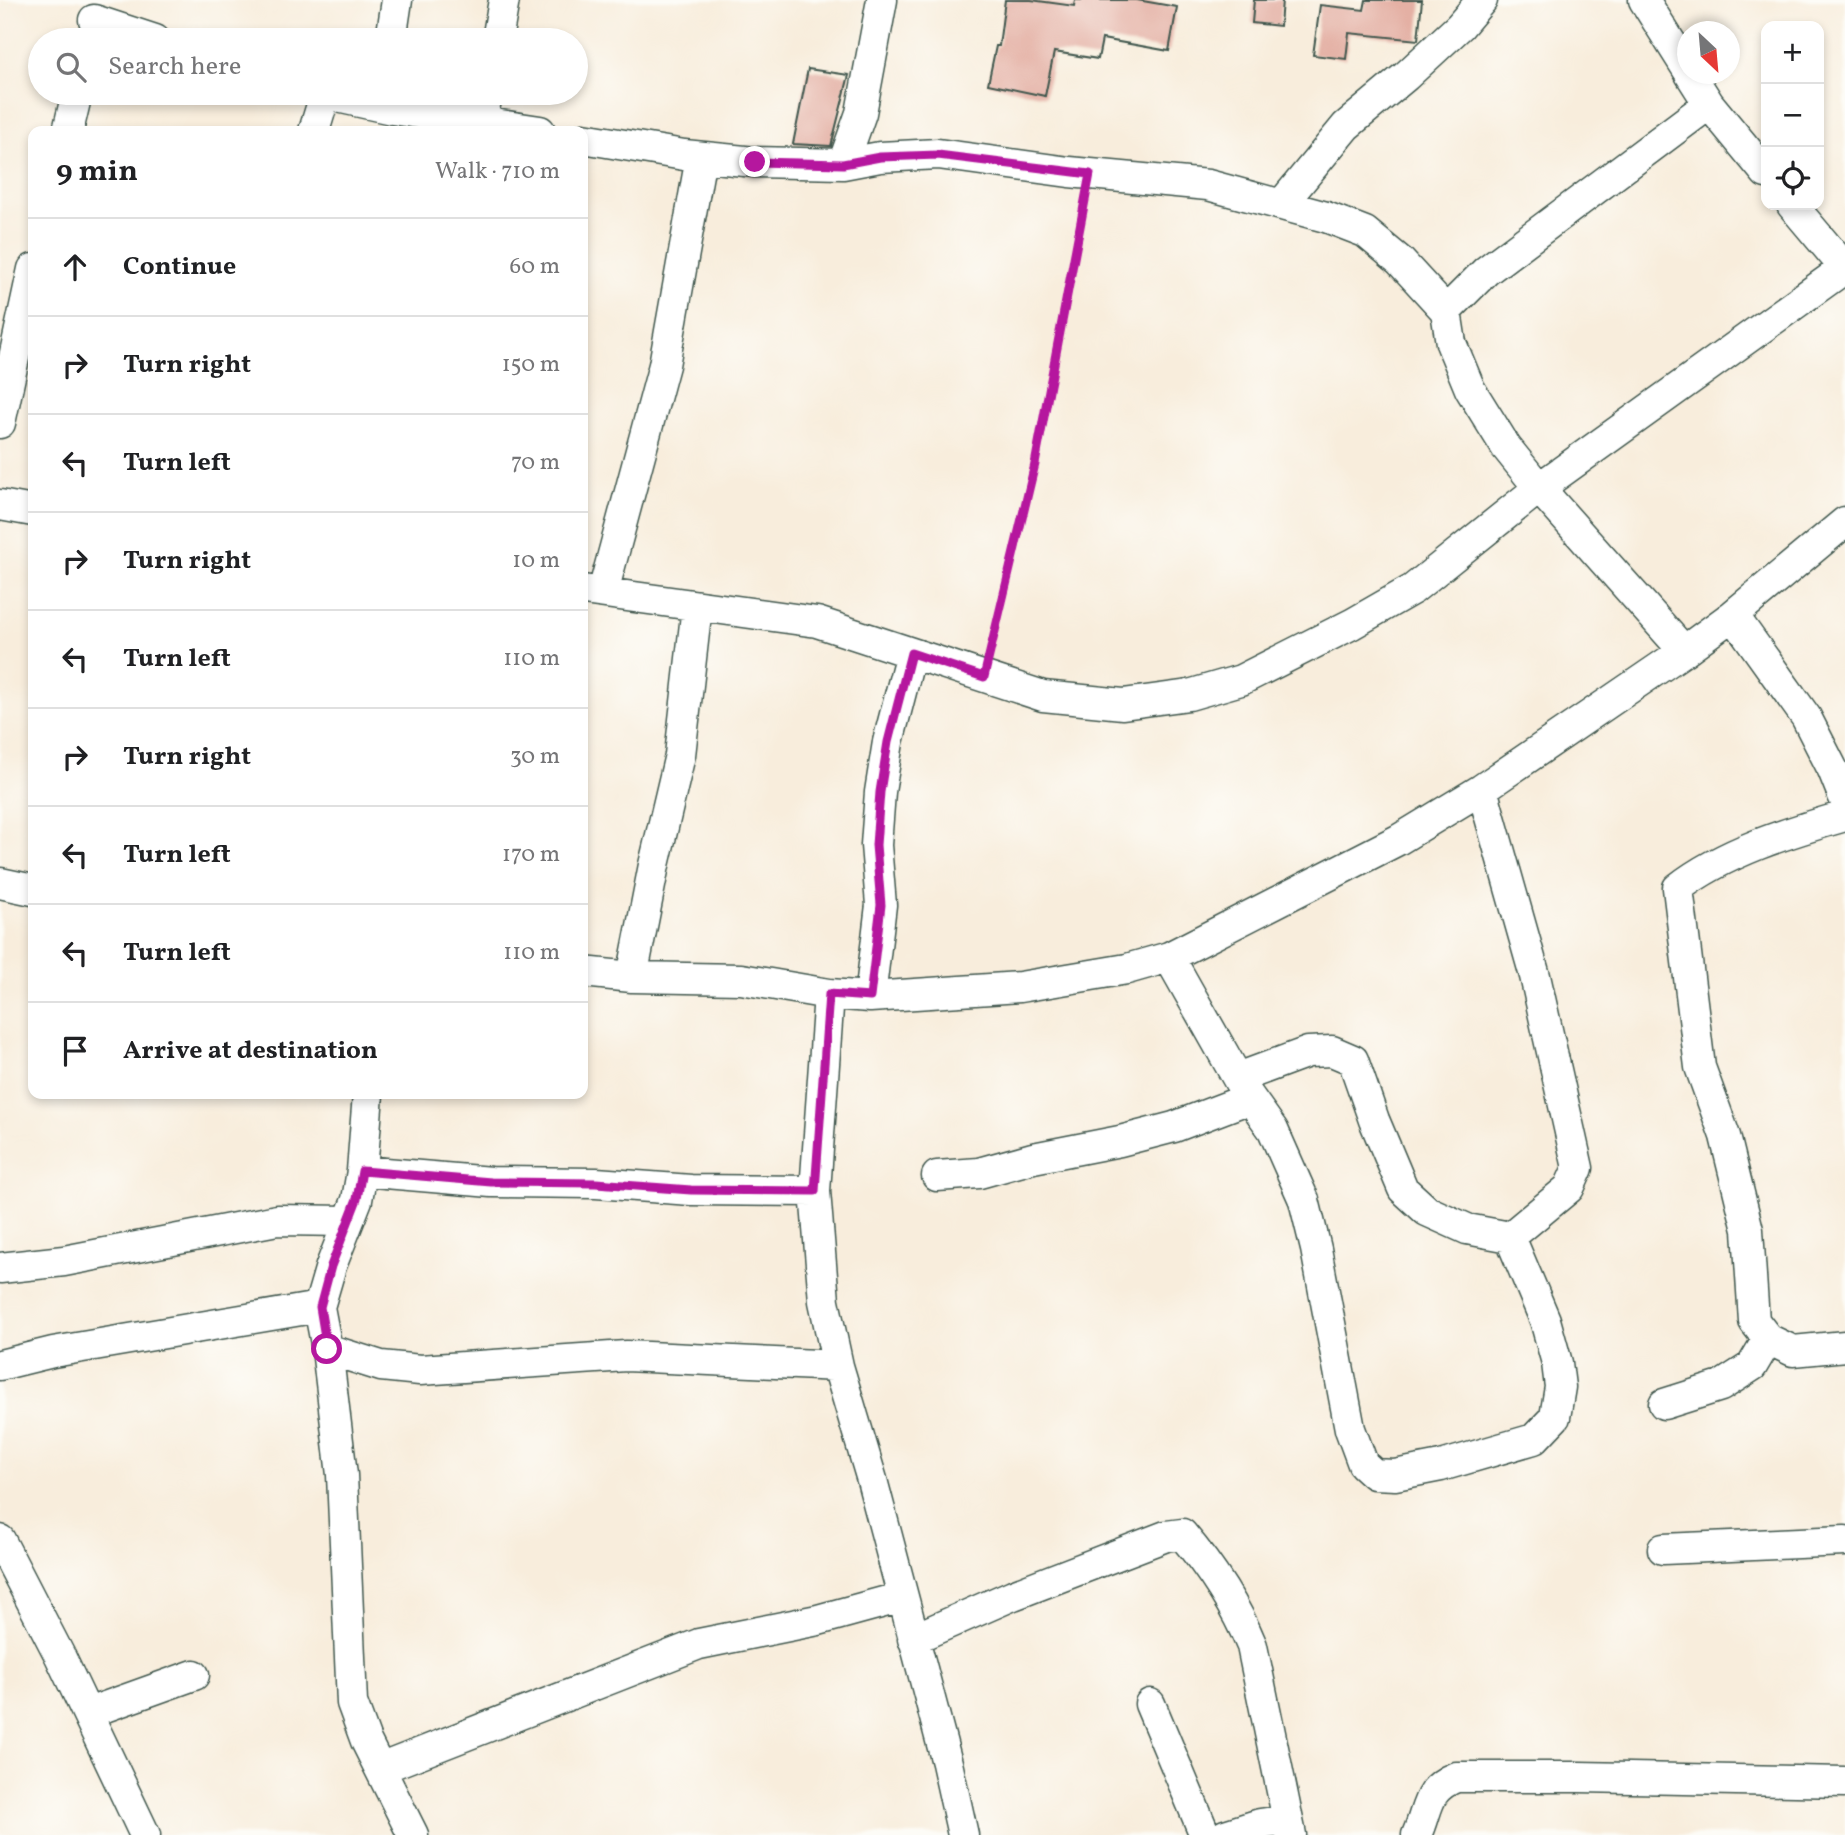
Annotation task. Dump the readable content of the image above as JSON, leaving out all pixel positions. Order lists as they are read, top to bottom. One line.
{"north":"bottom right","page":{"map_buttons":["+","−"],"search":"Search here","heading":["9 min","Walk · 710 m"],"list":[["Continue","60 m"],["Turn right","150 m"],["Turn left","70 m"],["Turn right","10 m"],["Turn left","110 m"],["Turn right","30 m"],["Turn left","170 m"],["Turn left","110 m"],"Arrive at destination"]}}
